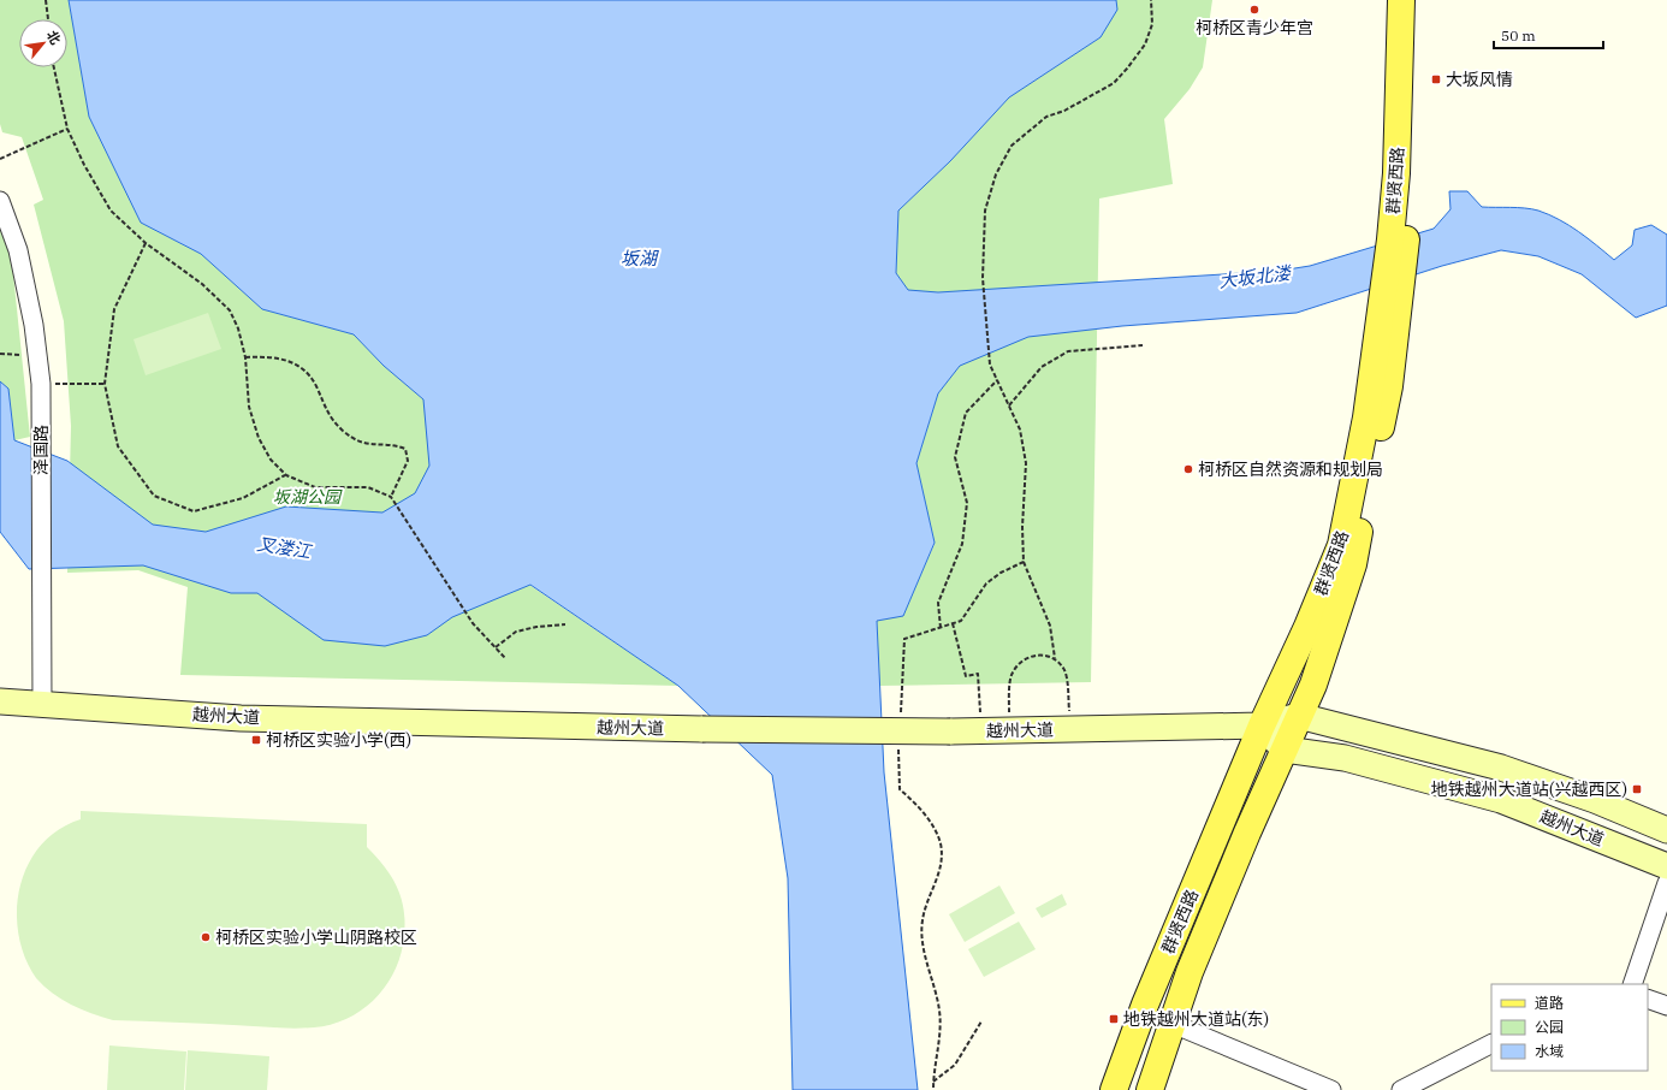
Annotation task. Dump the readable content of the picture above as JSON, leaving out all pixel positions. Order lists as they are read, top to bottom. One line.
{"streets":{"main road":["群贤西路"],"street":["泽国路","越州大道"]},"crossings":[["群贤西路","越州大道"],["泽国路","越州大道"]],"water":["坂湖","大坂北溇","叉溇江"],"parks":["坂湖公园"],"places":{"other":["柯桥区青少年宫","柯桥区自然资源和规划局","柯桥区实验小学山阴路校区"],"transit":["大坂风情","柯桥区实验小学(西)","地铁越州大道站(兴越西区)","地铁越州大道站(东)"]},"legend":["道路","公园","水域"],"scale_bar":"50 m","north":"top right"}
